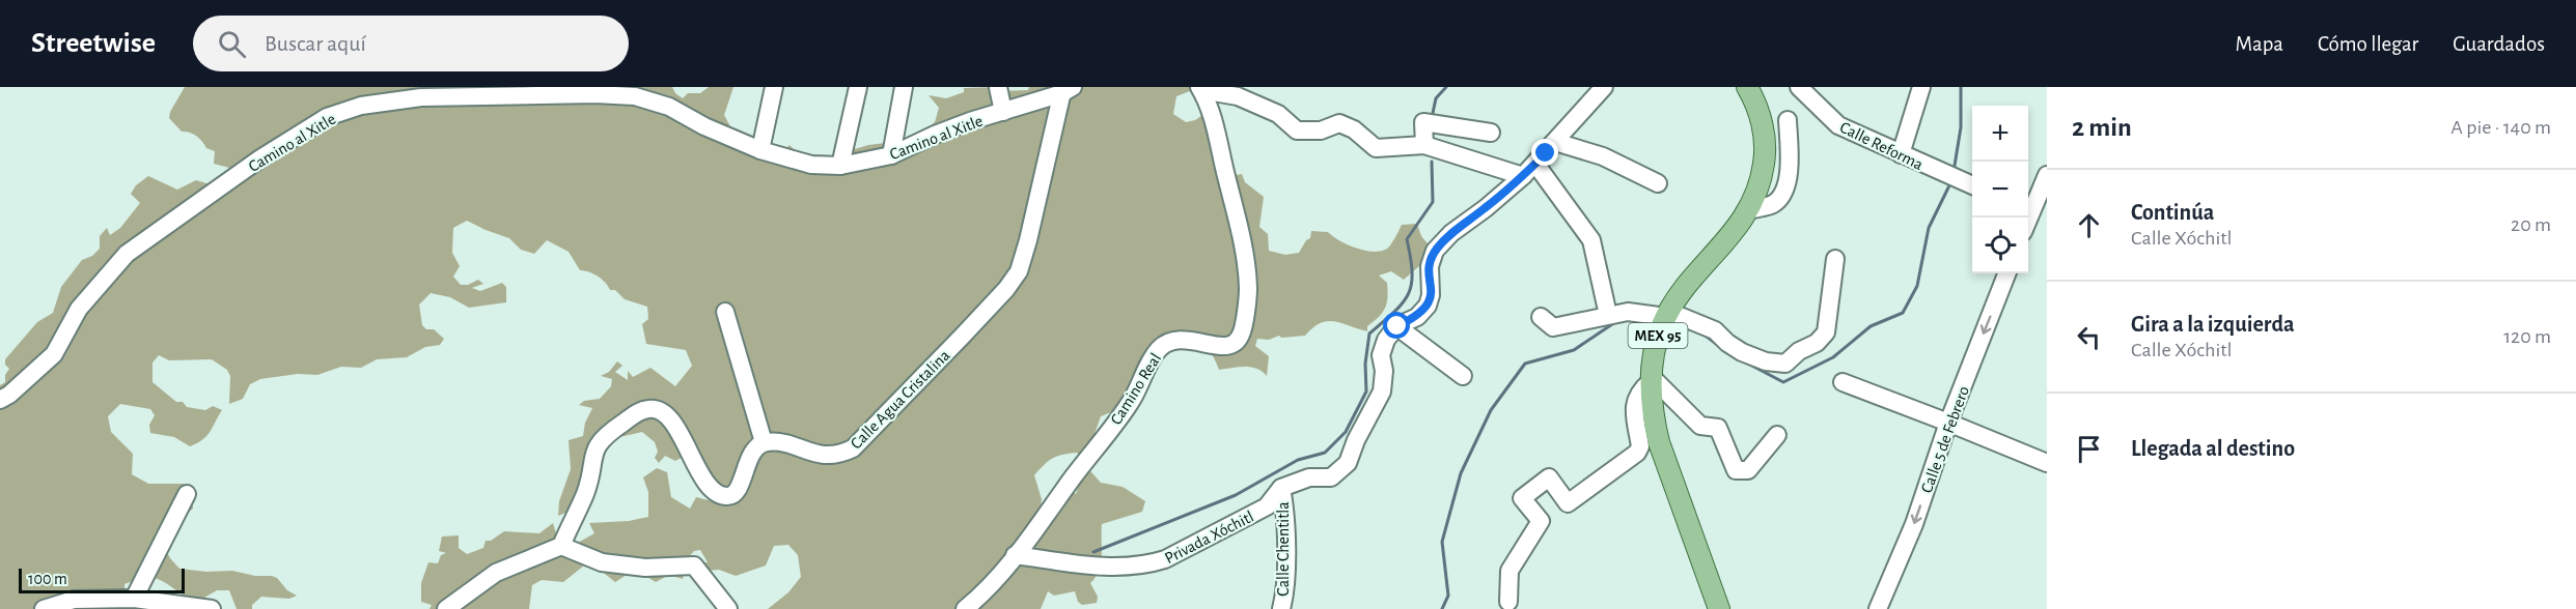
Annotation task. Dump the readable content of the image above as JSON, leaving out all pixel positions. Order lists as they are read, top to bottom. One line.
{"streets":{"main road":["MEX 95"],"street":["Camino al Xitle","Calle Reforma","Camino Real","Calle Agua Cristalina","Calle 5 de Febrero","Privada Xóchitl","Calle Chentitla"]},"crossings":[["Camino al Xitle","Calle Agua Cristalina"],["Camino Real","Privada Xóchitl"],["Privada Xóchitl","Calle Chentitla"]],"one_way":["Calle 5 de Febrero"],"scale_bar":"100 m","page":{"header":"Streetwise","search":"Buscar aquí","nav":["Mapa","Cómo llegar","Guardados"],"heading":["2 min","A pie · 140 m"],"map_buttons":["+","−"],"list":[["Continúa","Calle Xóchitl","20 m"],["Gira a la izquierda","Calle Xóchitl","120 m"],"Llegada al destino"],"scale":"100 m"}}
